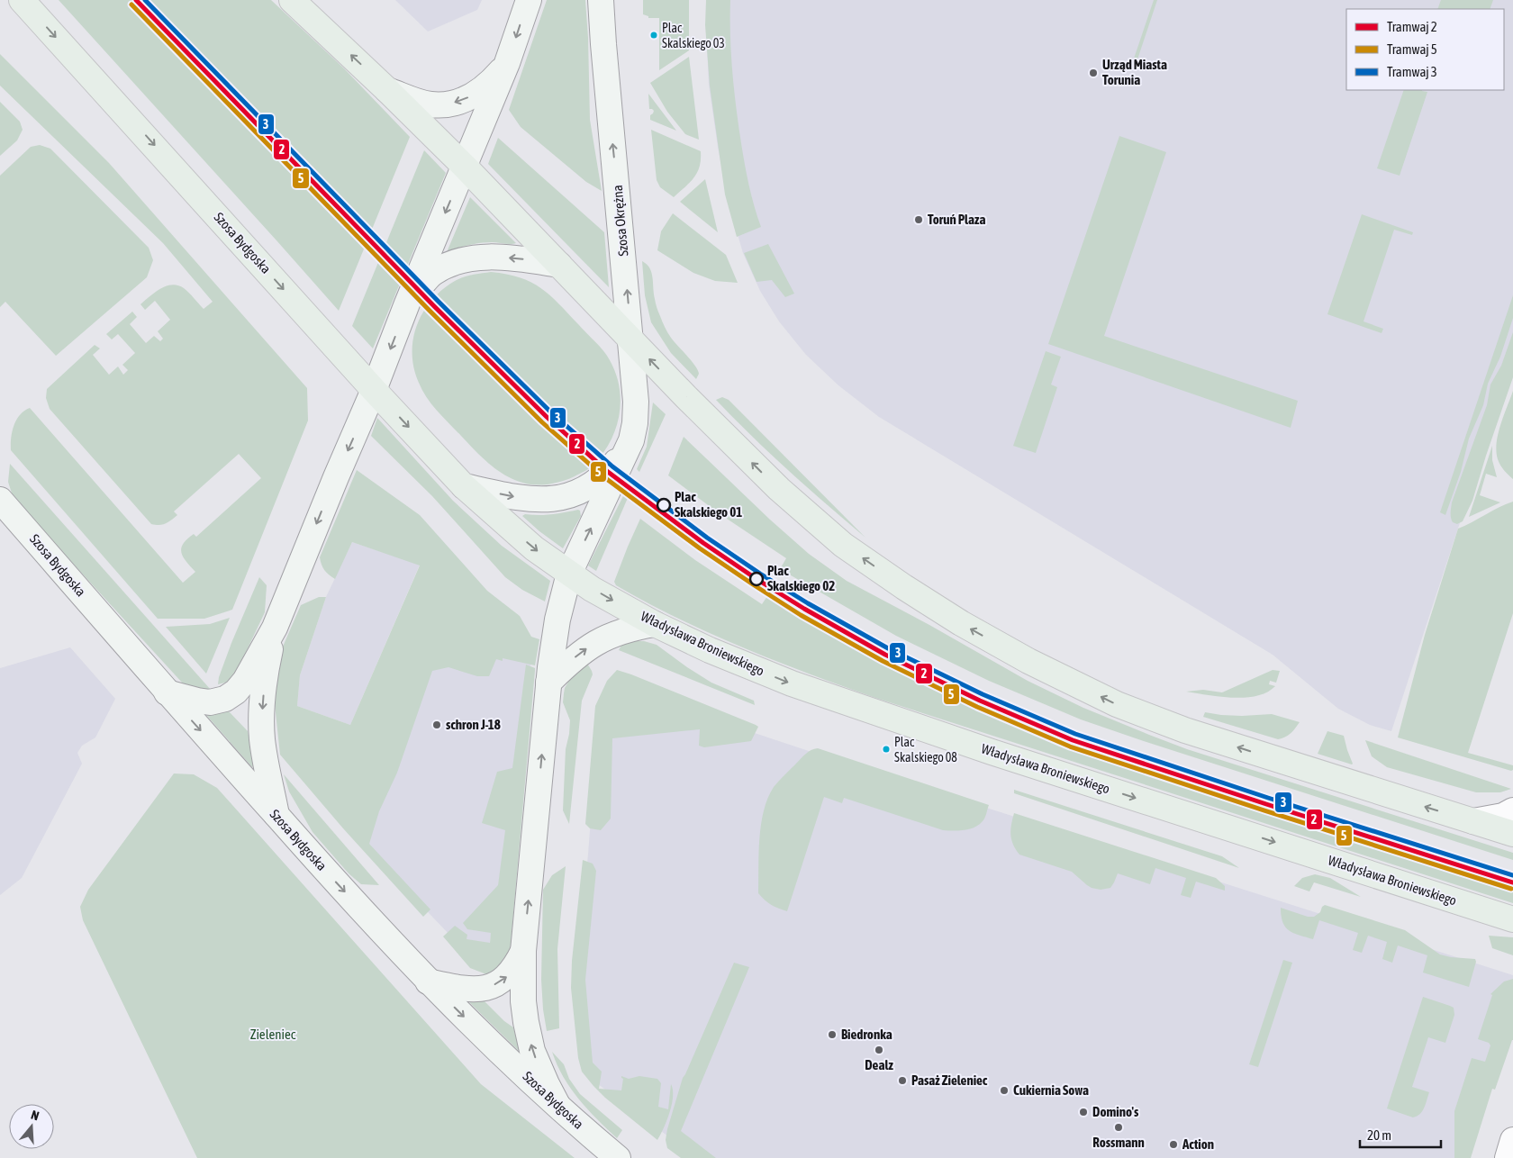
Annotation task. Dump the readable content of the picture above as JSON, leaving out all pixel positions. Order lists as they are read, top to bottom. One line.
{"streets":{"main road":["Szosa Bydgoska","Władysława Broniewskiego"],"street":["Szosa Okrężna"]},"crossings":[["Szosa Okrężna","Szosa Bydgoska"],["Szosa Okrężna","Władysława Broniewskiego"],["Szosa Bydgoska","Władysława Broniewskiego"]],"parks":["Zieleniec"],"places":["Plac Skalskiego 03","Urząd Miasta Torunia","Toruń Plaza","Plac Skalskiego 01","Plac Skalskiego 02","schron J-18","Plac Skalskiego 08","Biedronka","Dealz","Pasaż Zieleniec","Cukiernia Sowa","Domino's","Rossmann","Action"],"lines":["tram line 2","tram line 3","tram line 5"],"legend":["Tramwaj 2","Tramwaj 5","Tramwaj 3"],"scale_bar":"20 m","north":"top"}
